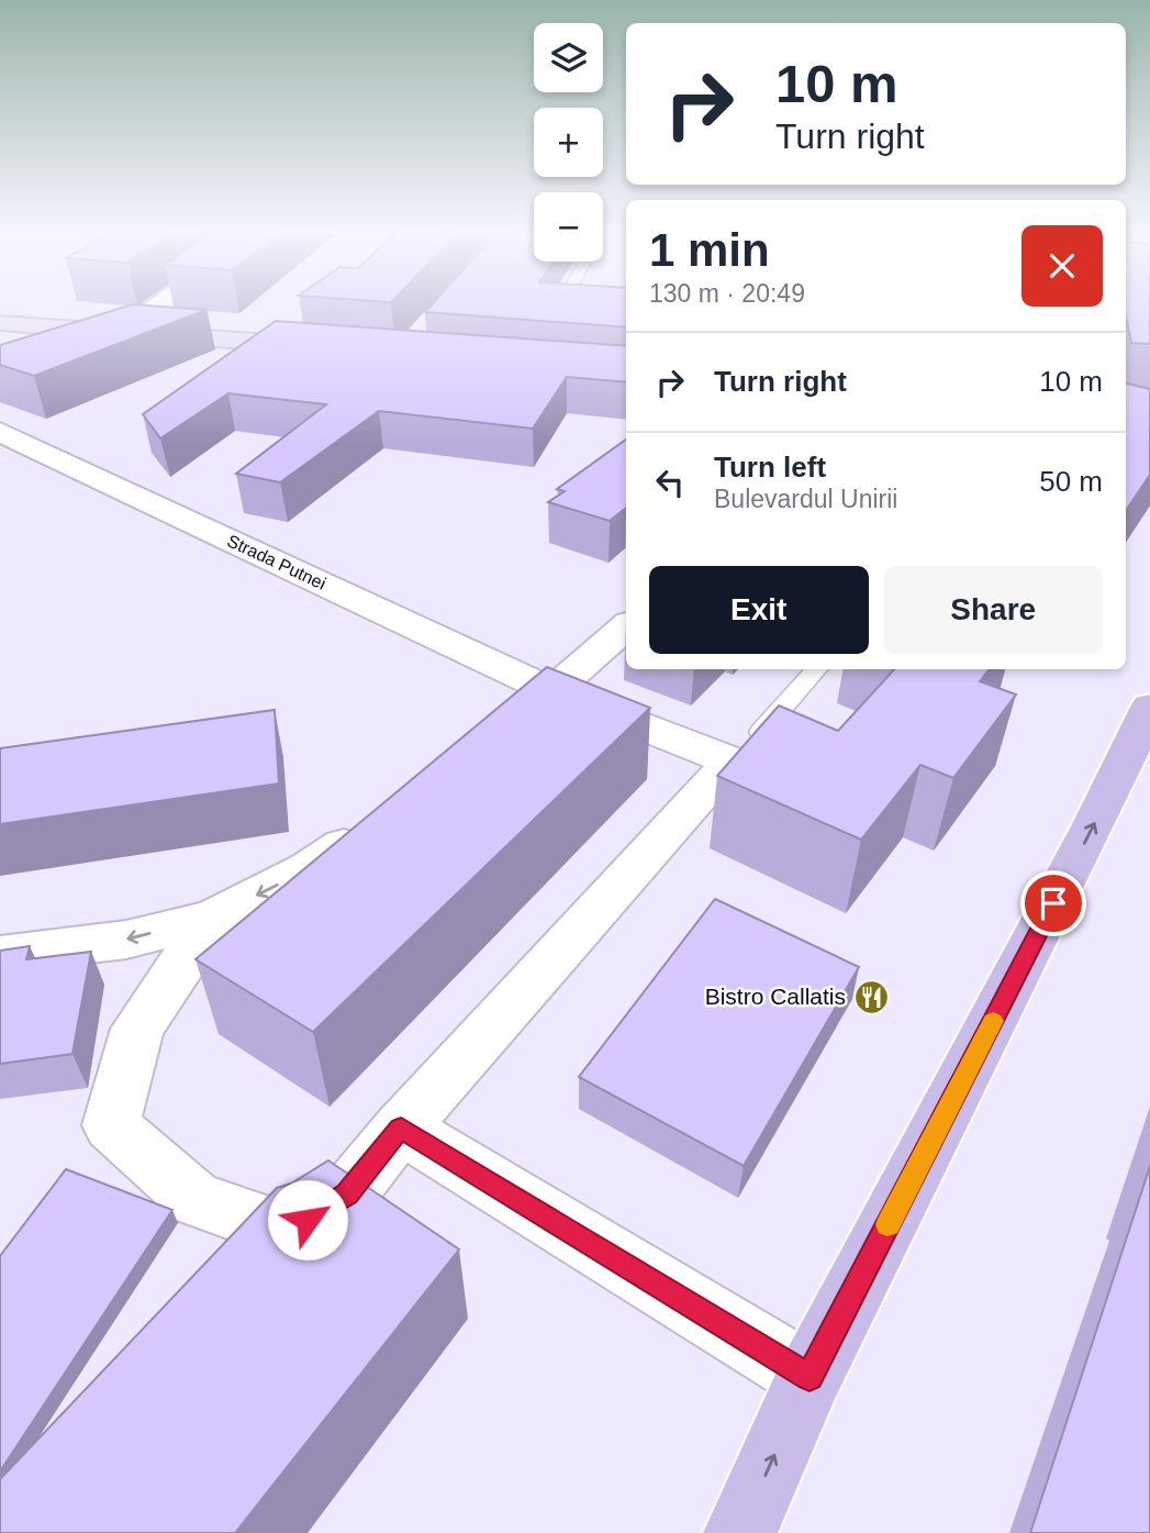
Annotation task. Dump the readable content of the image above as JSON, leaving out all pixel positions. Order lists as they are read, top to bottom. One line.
{"streets":{"street":["Strada Putnei"]},"places":{"restaurant":["Bistro Callatis"]},"page":{"map_buttons":["+","−"],"turn":["10 m","Turn right"],"heading":["1 min","130 m · 20:49"],"list":[{"name":"Turn right","value":"10 m"},{"name":"Turn left","note":"Bulevardul Unirii","value":"50 m"}],"buttons":["Exit","Share"]}}
